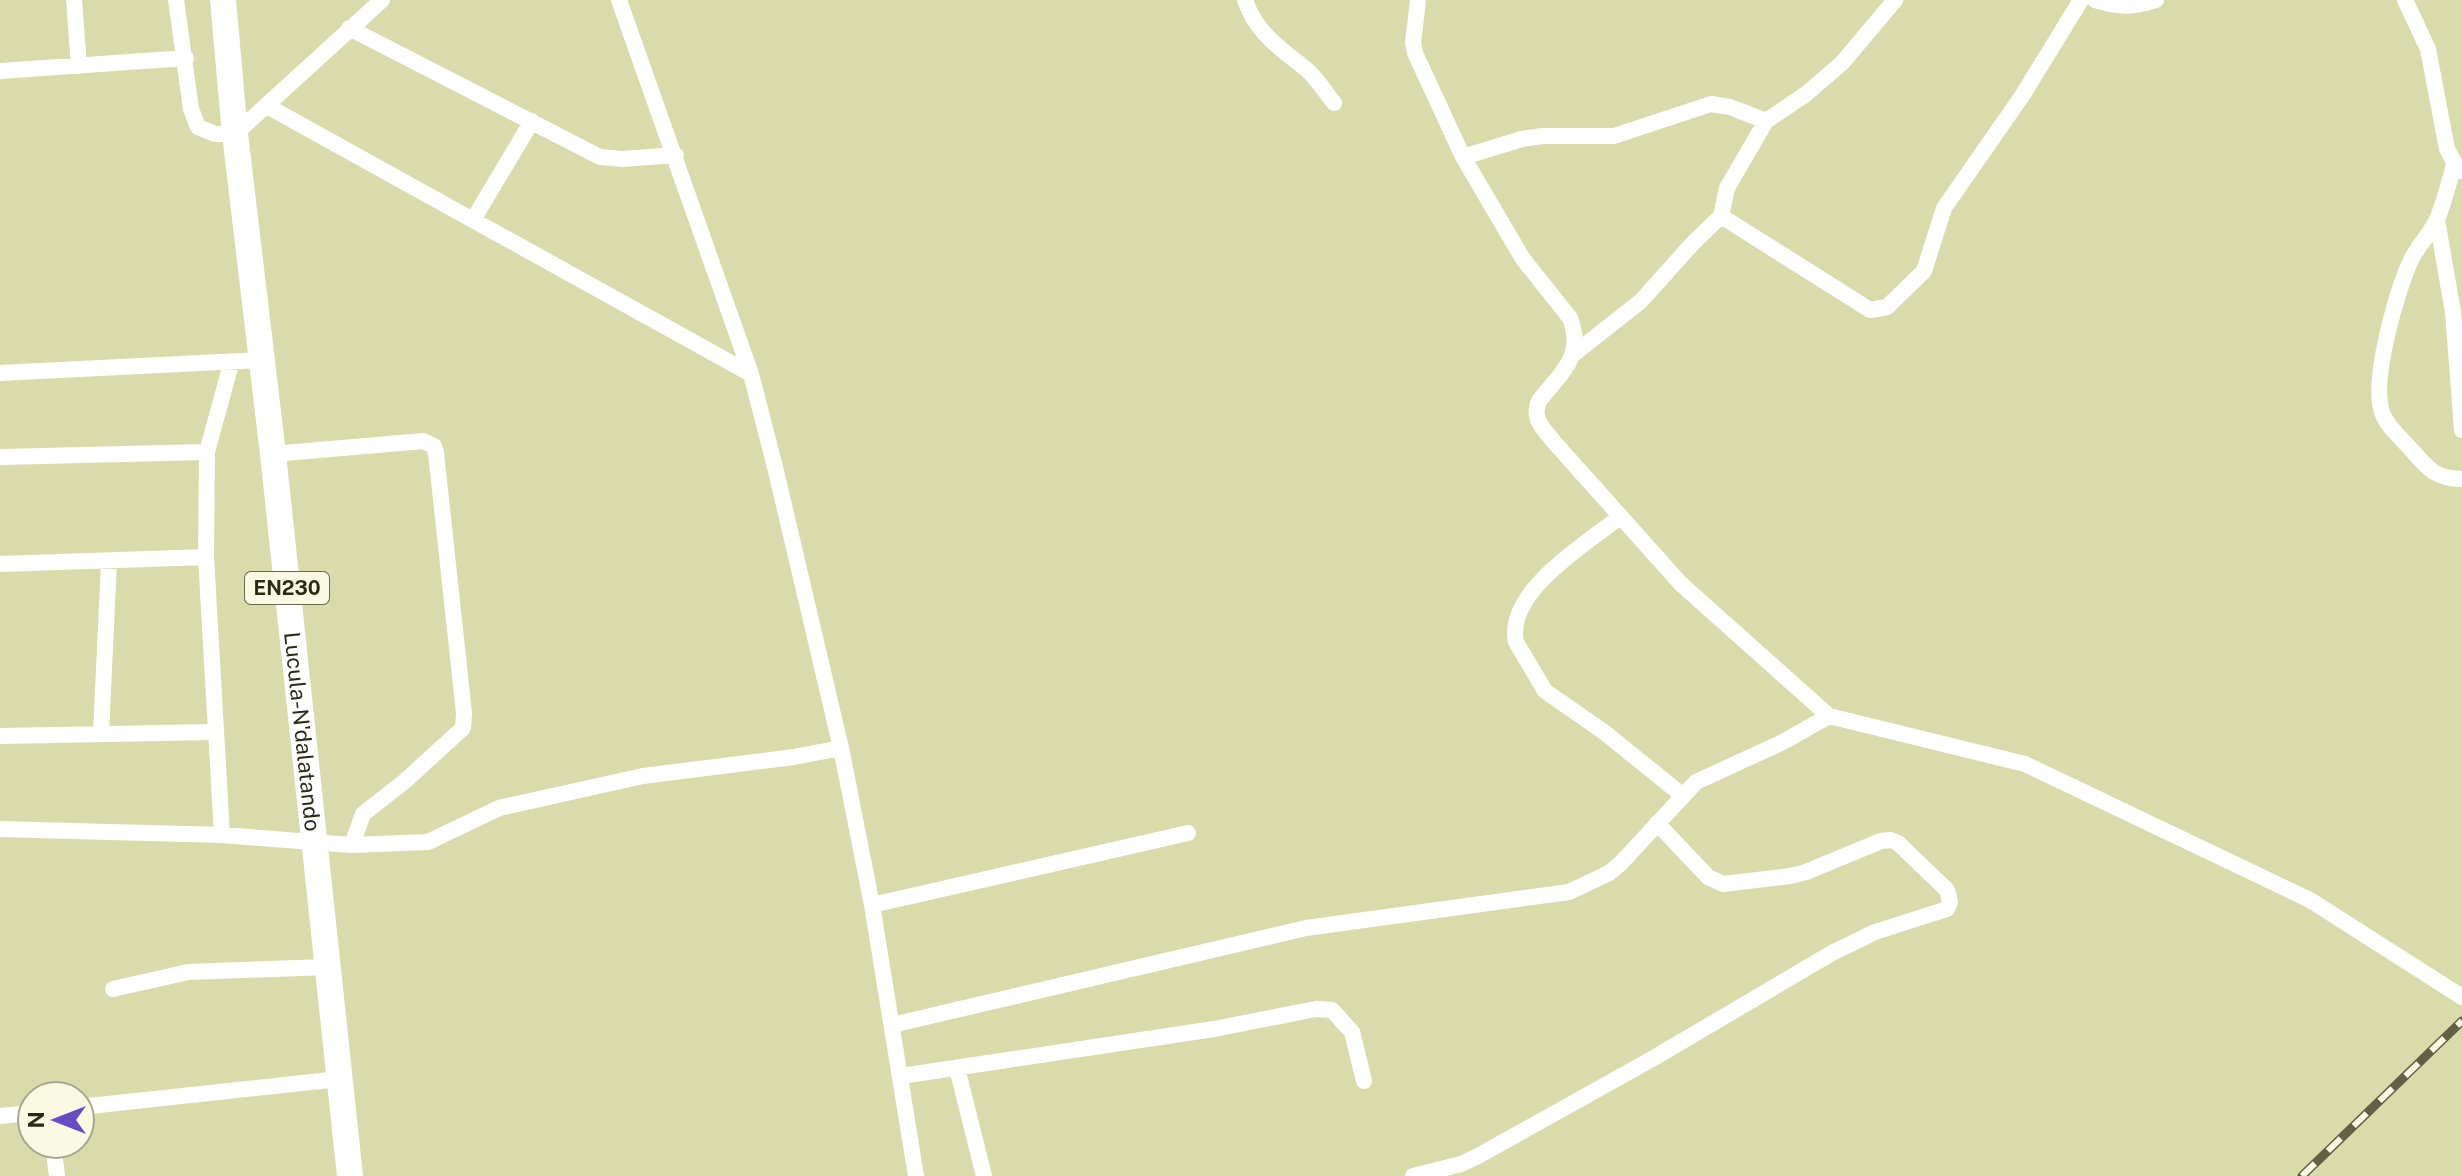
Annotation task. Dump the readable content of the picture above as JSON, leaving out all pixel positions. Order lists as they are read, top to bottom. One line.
{"streets":{"highway":["EN230","Lucula-N'dalatando"]},"north":"left"}
